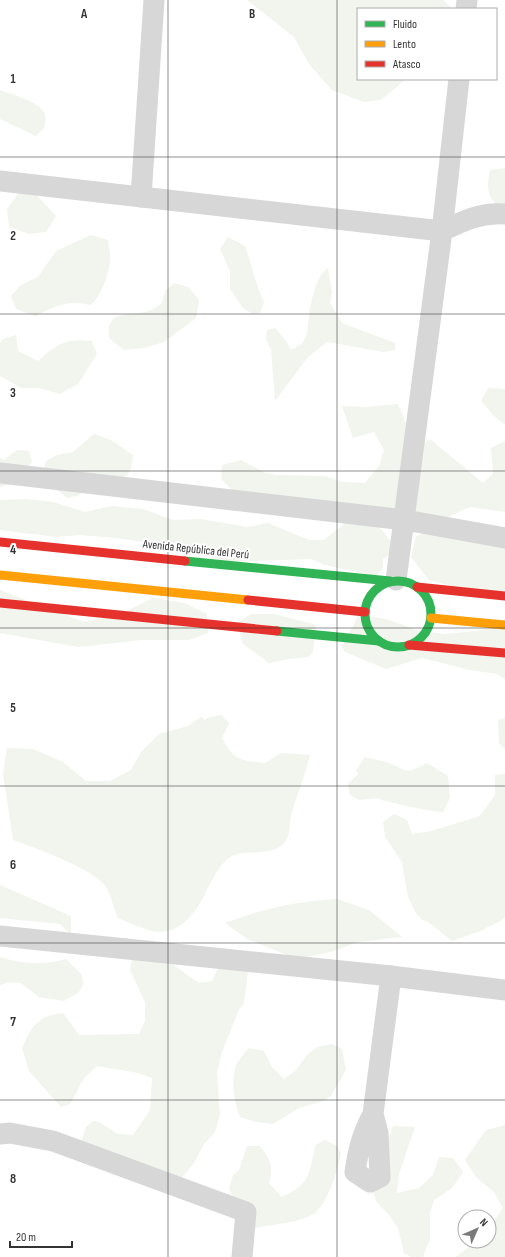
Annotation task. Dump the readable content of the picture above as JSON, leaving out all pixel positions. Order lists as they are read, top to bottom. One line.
{"streets":{"main road":["Avenida República del Perú"]},"legend":["Fluido","Lento","Atasco"],"scale_bar":"20 m","north":"top right","grid":{"columns":["A","B"],"rows":["1","2","3","4","5","6","7","8"]}}
